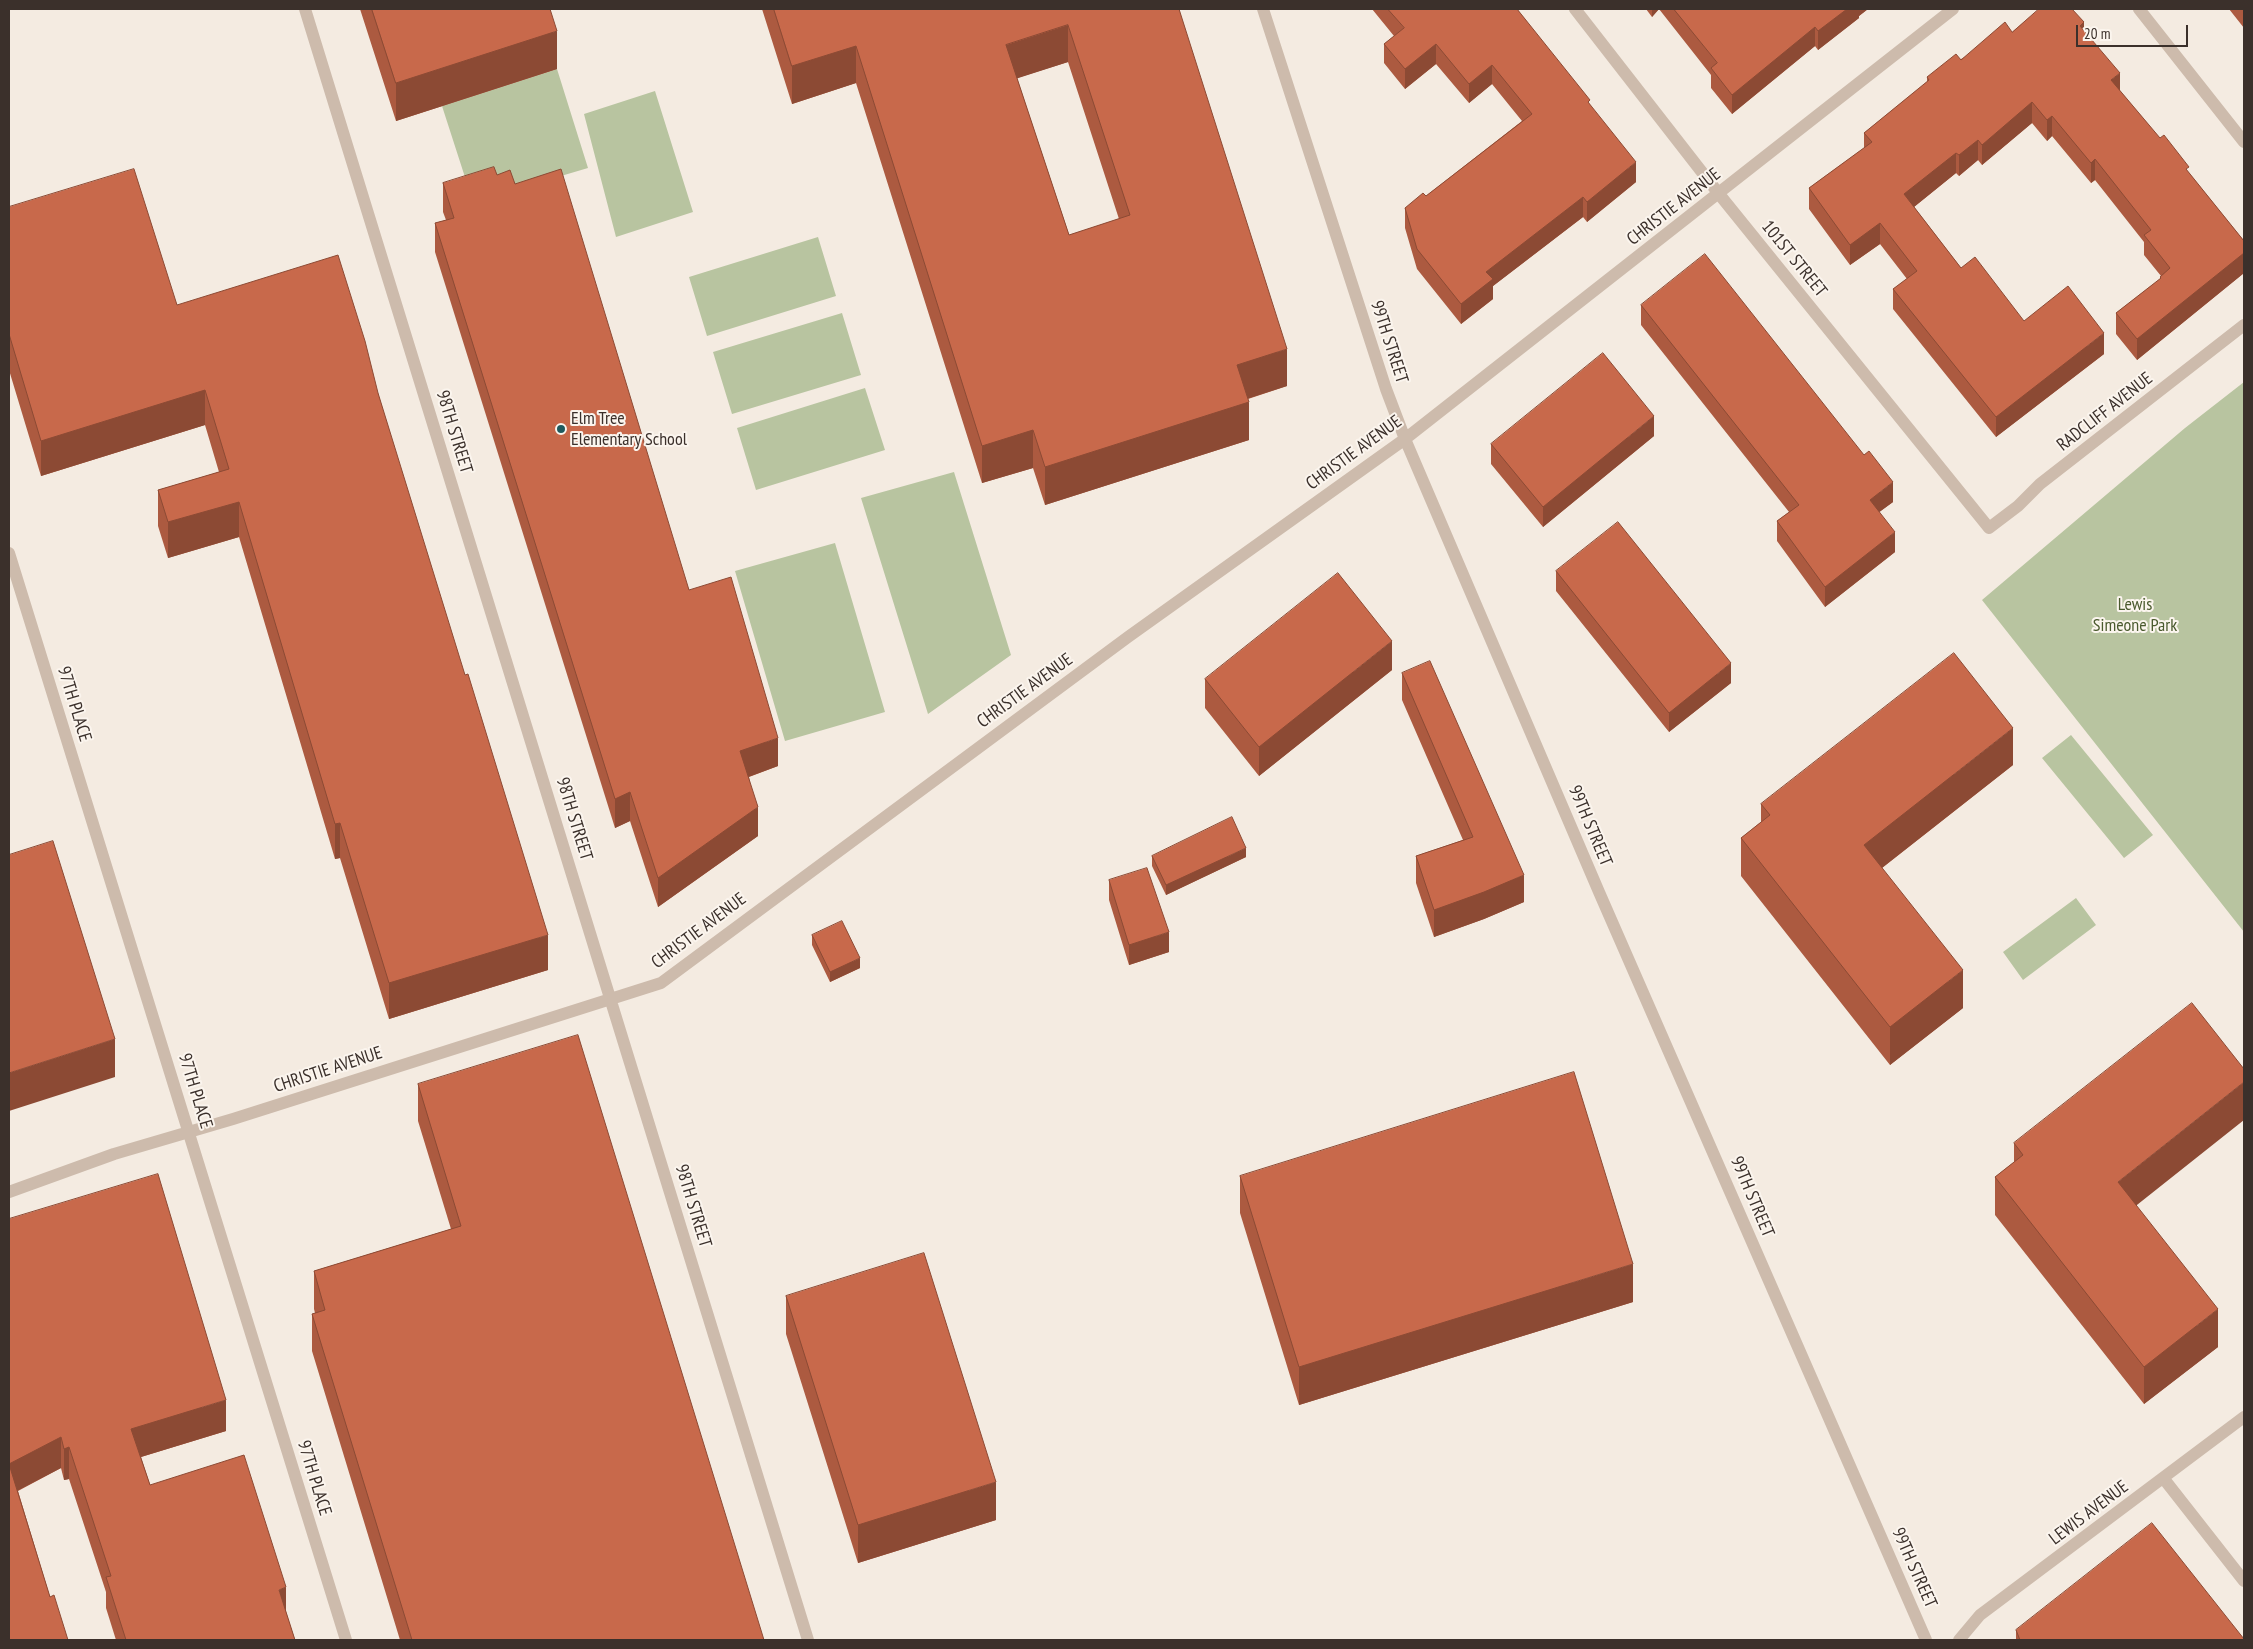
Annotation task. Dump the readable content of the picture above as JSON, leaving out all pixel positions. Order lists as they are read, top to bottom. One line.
{"streets":{"street":["CHRISTIE AVENUE","101ST STREET","99TH STREET","RADCLIFF AVENUE","98TH STREET","97TH PLACE","LEWIS AVENUE"]},"crossings":[["CHRISTIE AVENUE","101ST STREET"],["CHRISTIE AVENUE","99TH STREET"],["CHRISTIE AVENUE","98TH STREET"],["CHRISTIE AVENUE","97TH PLACE"],["101ST STREET","RADCLIFF AVENUE"]],"parks":["Lewis Simeone Park"],"places":["Elm Tree Elementary School"],"scale_bar":"20 m"}
